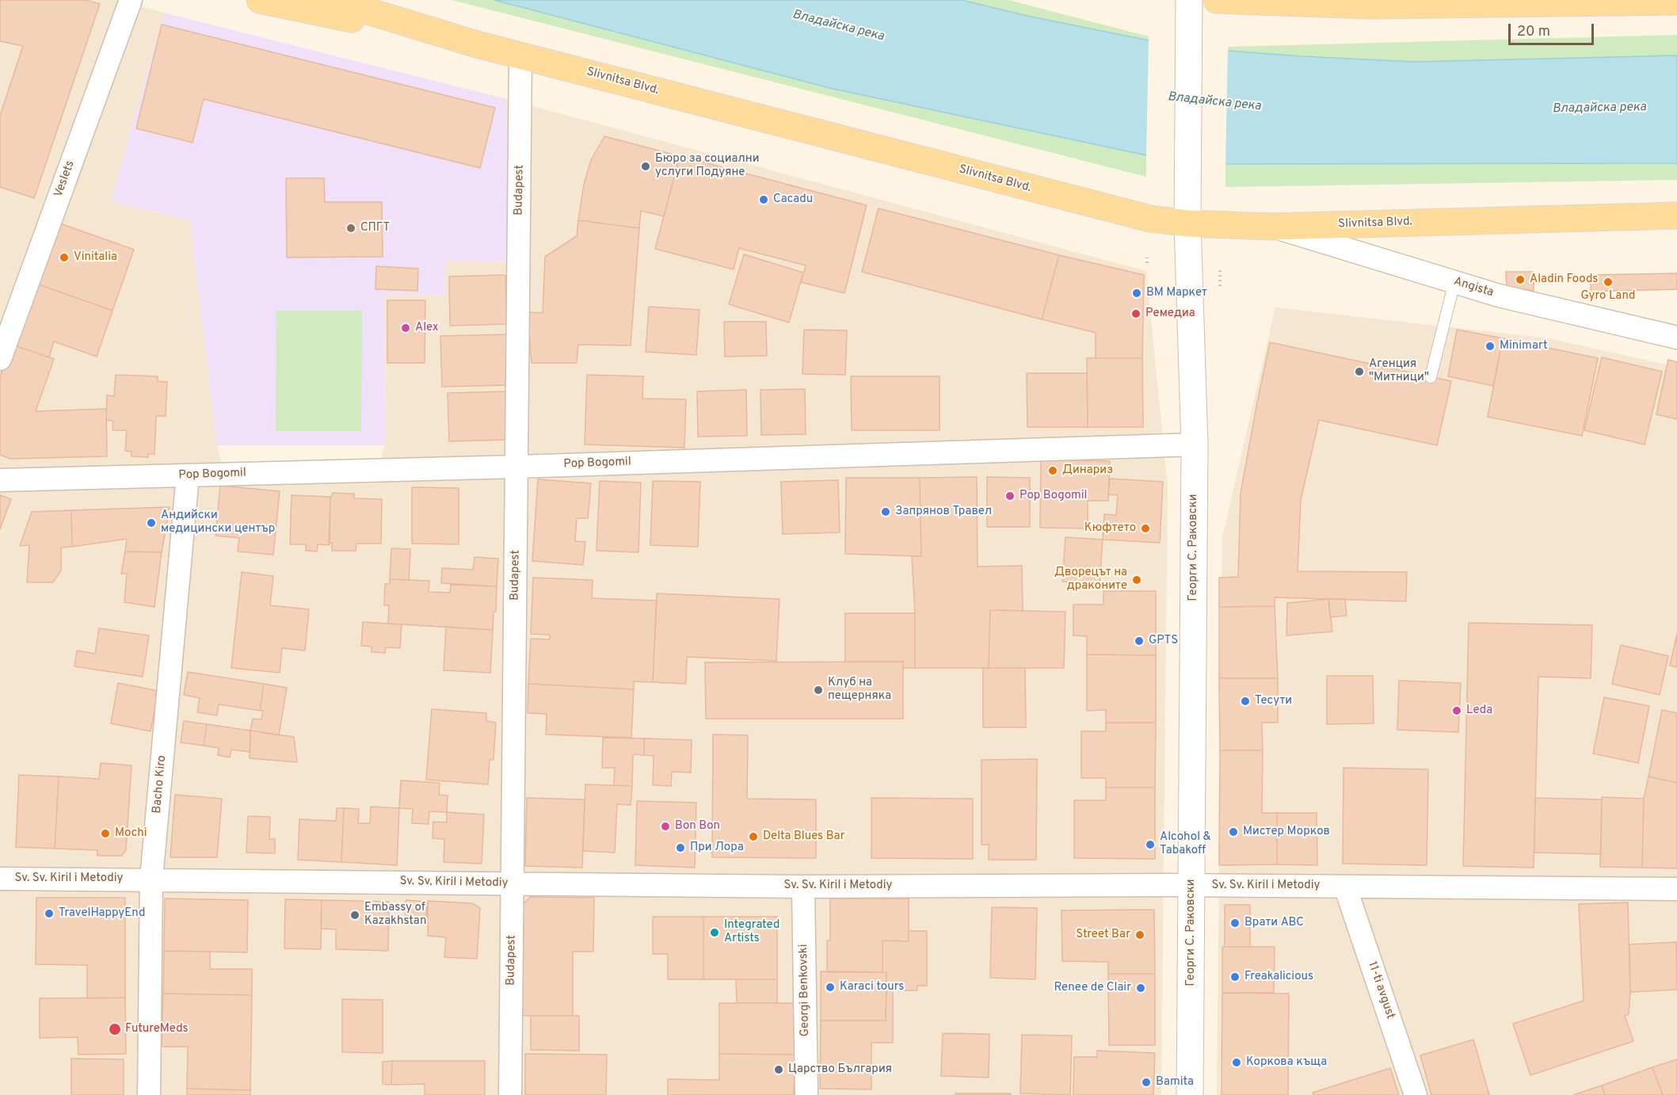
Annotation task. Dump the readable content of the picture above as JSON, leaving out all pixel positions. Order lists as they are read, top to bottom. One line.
{"streets":{"main road":["Slivnitsa Blvd."],"street":["Veslets","Budapest","Angista","Pop Bogomil","Георги С. Раковски","Bacho Kiro","Sv. Sv. Kiril i Metodiy","Georgi Benkovski","11-ti avgust"]},"crossings":[["Slivnitsa Blvd.","Budapest"],["Slivnitsa Blvd.","Angista"],["Slivnitsa Blvd.","Георги С. Раковски"],["Budapest","Pop Bogomil"],["Budapest","Sv. Sv. Kiril i Metodiy"],["Pop Bogomil","Георги С. Раковски"],["Pop Bogomil","Bacho Kiro"],["Георги С. Раковски","Sv. Sv. Kiril i Metodiy"],["Bacho Kiro","Sv. Sv. Kiril i Metodiy"],["Sv. Sv. Kiril i Metodiy","Georgi Benkovski"],["Sv. Sv. Kiril i Metodiy","11-ti avgust"]],"water":["Владайска река"],"places":["Бюро за социални услуги Подуяне","Cacadu","СПГТ","Vinitalia","Aladin Foods","Gyro Land","ВМ Маркет","Ремедиа","Alex","Minimart","Агенция \"Митници\"","Динариз","Pop Bogomil","Запрянов Травел","Андийски медицински център","Кюфтето","Дворецът на драконите","GPTS","Клуб на пещерняка","Тесути","Leda","Bon Bon","Мистер Морков","Mochi","Delta Blues Bar","Alcohol & Tabakoff","При Лора","TravelHappyEnd","Embassy of Kazakhstan","Врати ABC","Integrated Artists","Street Bar","Freakalicious","Karaci tours","Renee de Clair","FutureMeds","Коркова къща","Царство България","Bamita"],"scale_bar":"20 m"}
